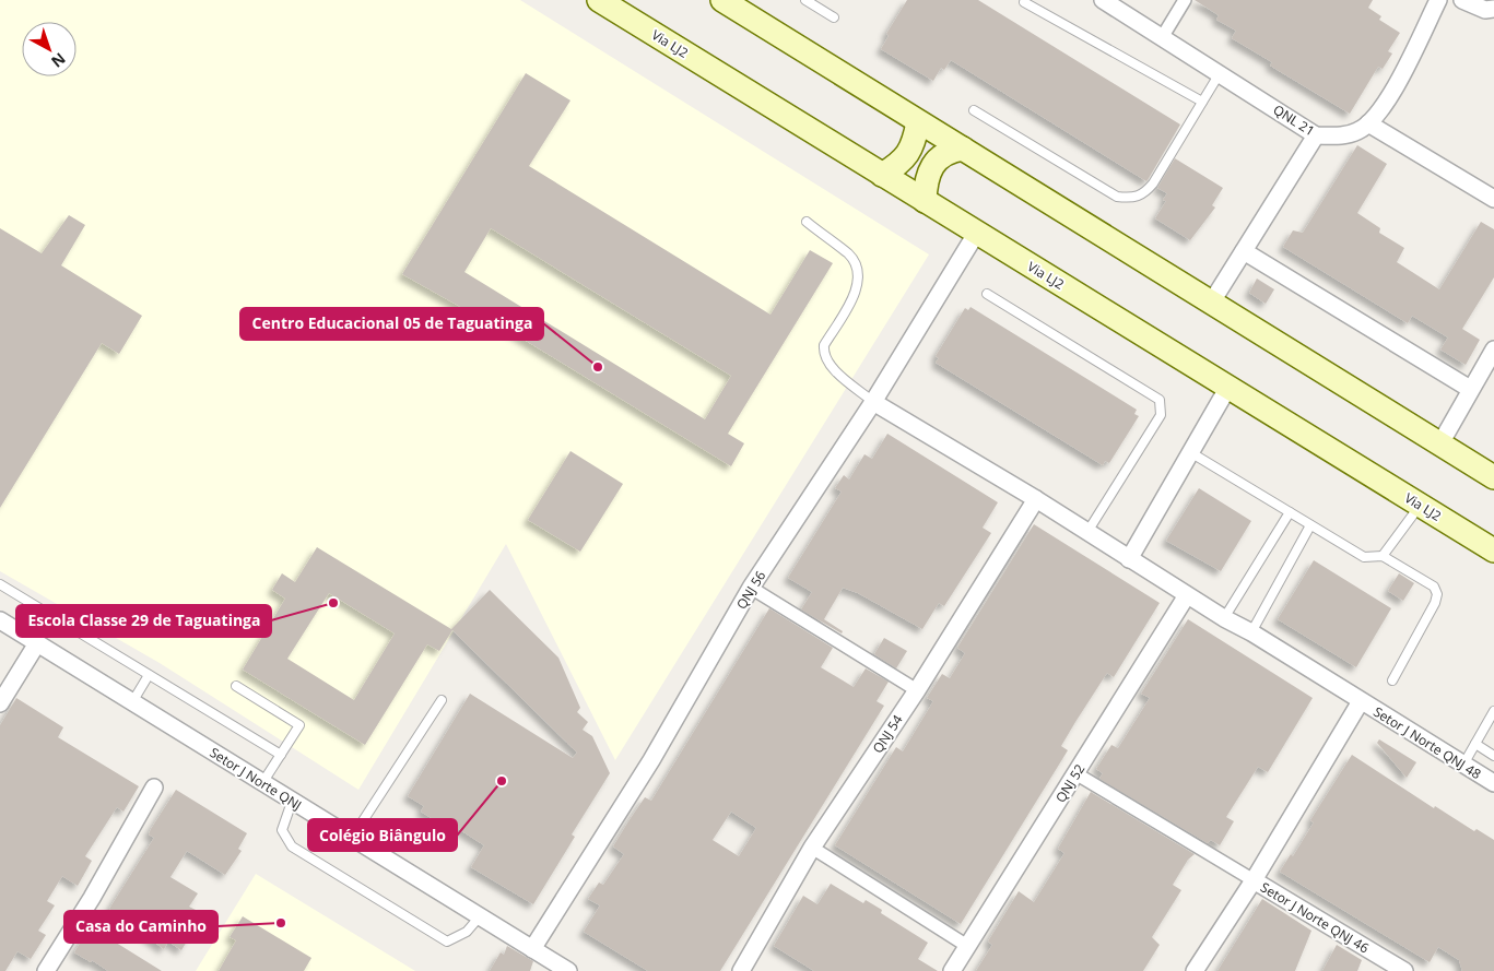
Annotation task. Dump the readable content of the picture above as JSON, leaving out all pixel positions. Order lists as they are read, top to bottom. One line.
{"streets":{"main road":["Via LJ2"],"street":["QNL 21","QNJ 56","QNJ 54","Setor J Norte QNJ 48","Setor J Norte QNJ","QNJ 52","Setor J Norte QNJ 46"]},"crossings":[["Via LJ2","QNJ 56"],["QNJ 56","Setor J Norte QNJ 48"],["QNJ 56","Setor J Norte QNJ"],["QNJ 54","Setor J Norte QNJ 48"],["Setor J Norte QNJ 48","QNJ 52"]],"places":["Centro Educacional 05 de Taguatinga","Escola Classe 29 de Taguatinga","Colégio Biângulo","Casa do Caminho"],"north":"bottom right"}
